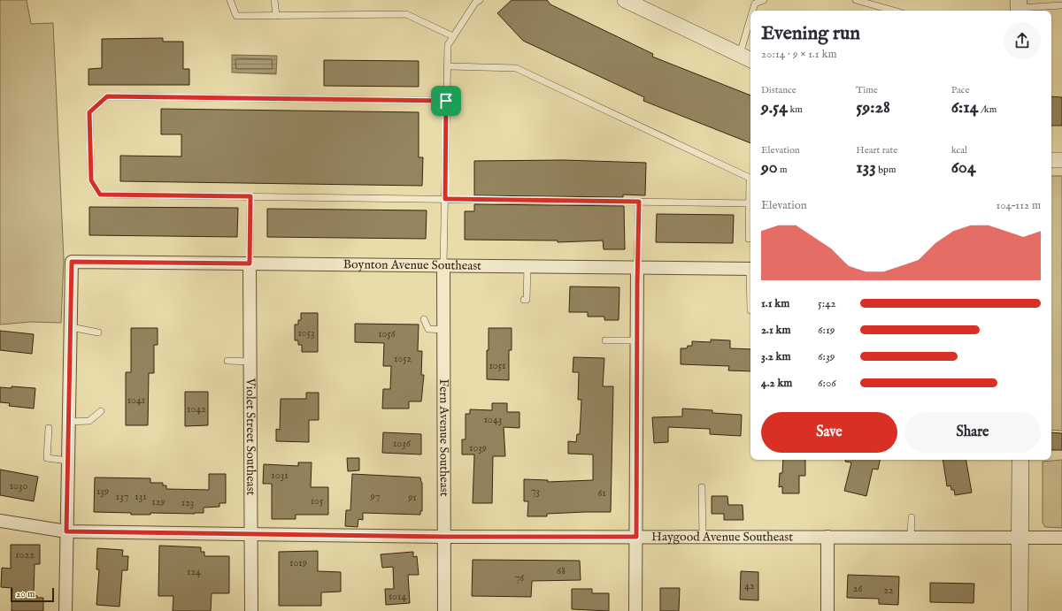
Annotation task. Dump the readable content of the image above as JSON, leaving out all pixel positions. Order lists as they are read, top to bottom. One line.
{"streets":{"street":["Boynton Avenue Southeast","Violet Street Southeast","Fern Avenue Southeast","Haygood Avenue Southeast"]},"crossings":[["Boynton Avenue Southeast","Violet Street Southeast"],["Boynton Avenue Southeast","Fern Avenue Southeast"],["Violet Street Southeast","Haygood Avenue Southeast"],["Fern Avenue Southeast","Haygood Avenue Southeast"]],"house_numbers":["1053","1056","1052","1051","1041","1042","1043","1036","1039","1031","1030","139","73","61","137","131","97","91","105","129","123","1022","1019","68","124","76","42","26","22","1014"],"scale_bar":"20 m","page":{"heading":["Evening run","20:14 · 9 × 1.1 km"],"stats":[["Distance","9.54 km"],["Time","59:28"],["Pace","6:14 /km"],["Elevation","90 m"],["Heart rate","133 bpm"],["kcal","604"]],"chart":["Elevation","104–112 m"],"list":[{"name":"1.1 km","note":"5:42"},{"name":"2.1 km","note":"6:19"},{"name":"3.2 km","note":"6:39"},{"name":"4.2 km","note":"6:06"}],"buttons":["Save","Share"],"scale":"20 m"}}
